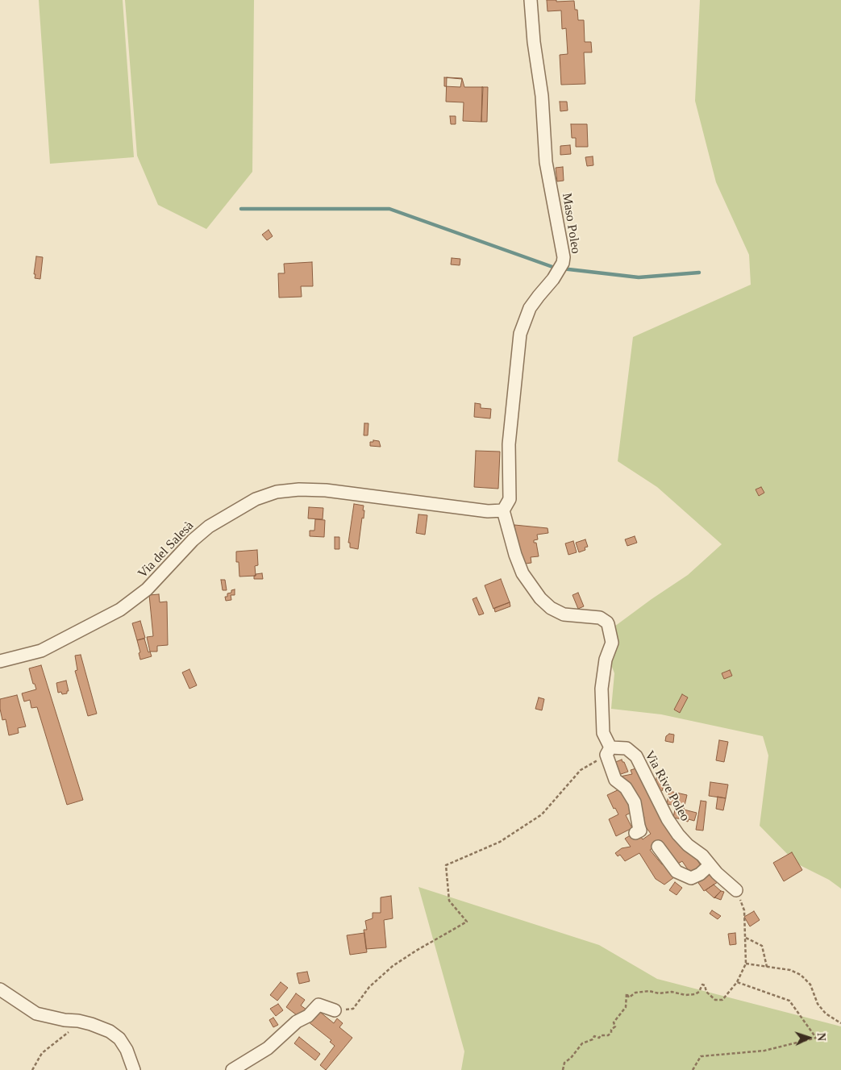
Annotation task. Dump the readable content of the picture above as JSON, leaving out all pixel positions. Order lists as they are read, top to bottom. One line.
{"streets":{"street":["Maso Poleo","Via del Salesà","Via Rive Poleo"]},"crossings":[["Maso Poleo","Via del Salesà"]],"north":"right"}
